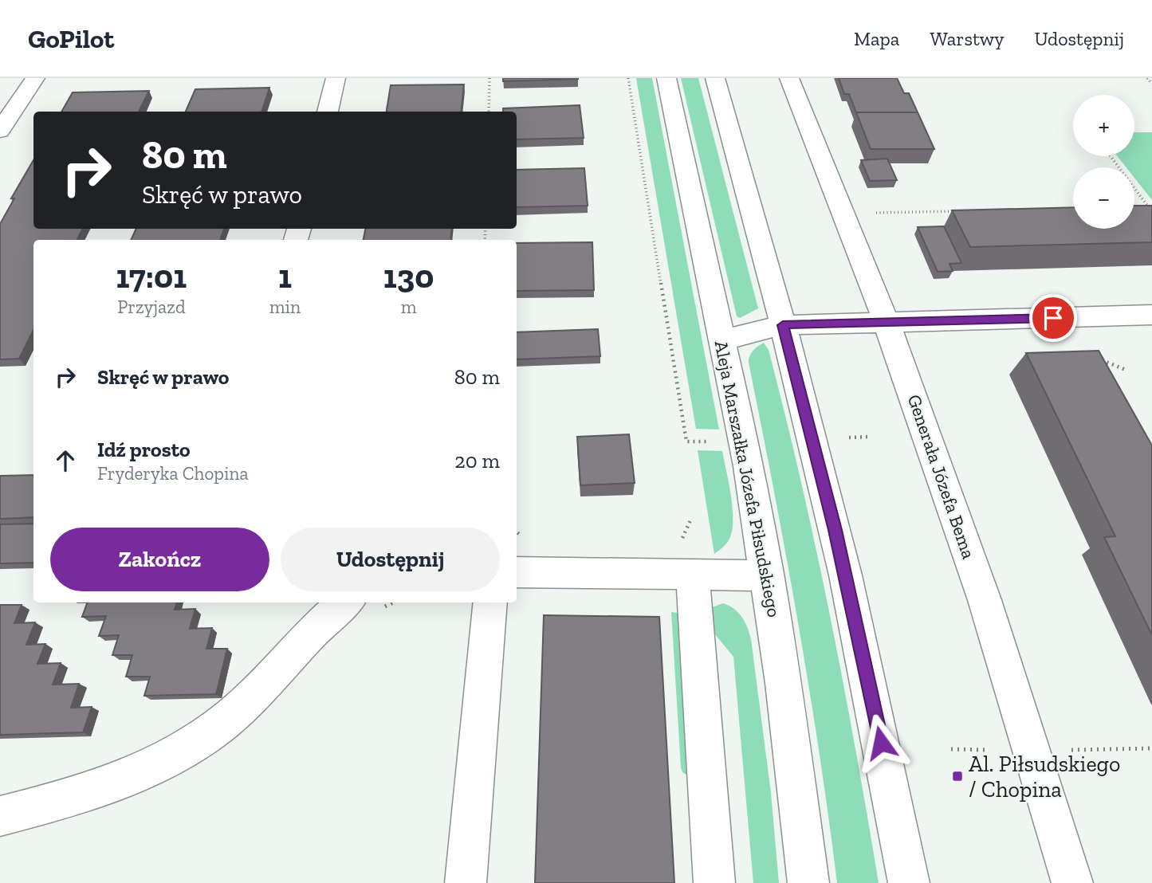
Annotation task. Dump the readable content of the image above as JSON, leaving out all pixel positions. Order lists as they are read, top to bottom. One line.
{"streets":{"street":["Generała Józefa Bema","Aleja Marszałka Józefa Piłsudskiego"]},"places":{"transit":["Al. Piłsudskiego / Chopina"]},"page":{"header":"GoPilot","nav":["Mapa","Warstwy","Udostępnij"],"map_buttons":["+","−"],"turn":["80 m","Skręć w prawo"],"eta":["17:01","Przyjazd","1","min","130","m"],"list":[{"name":"Skręć w prawo","value":"80 m"},{"name":"Idź prosto","note":"Fryderyka Chopina","value":"20 m"}],"buttons":["Zakończ","Udostępnij"]}}
